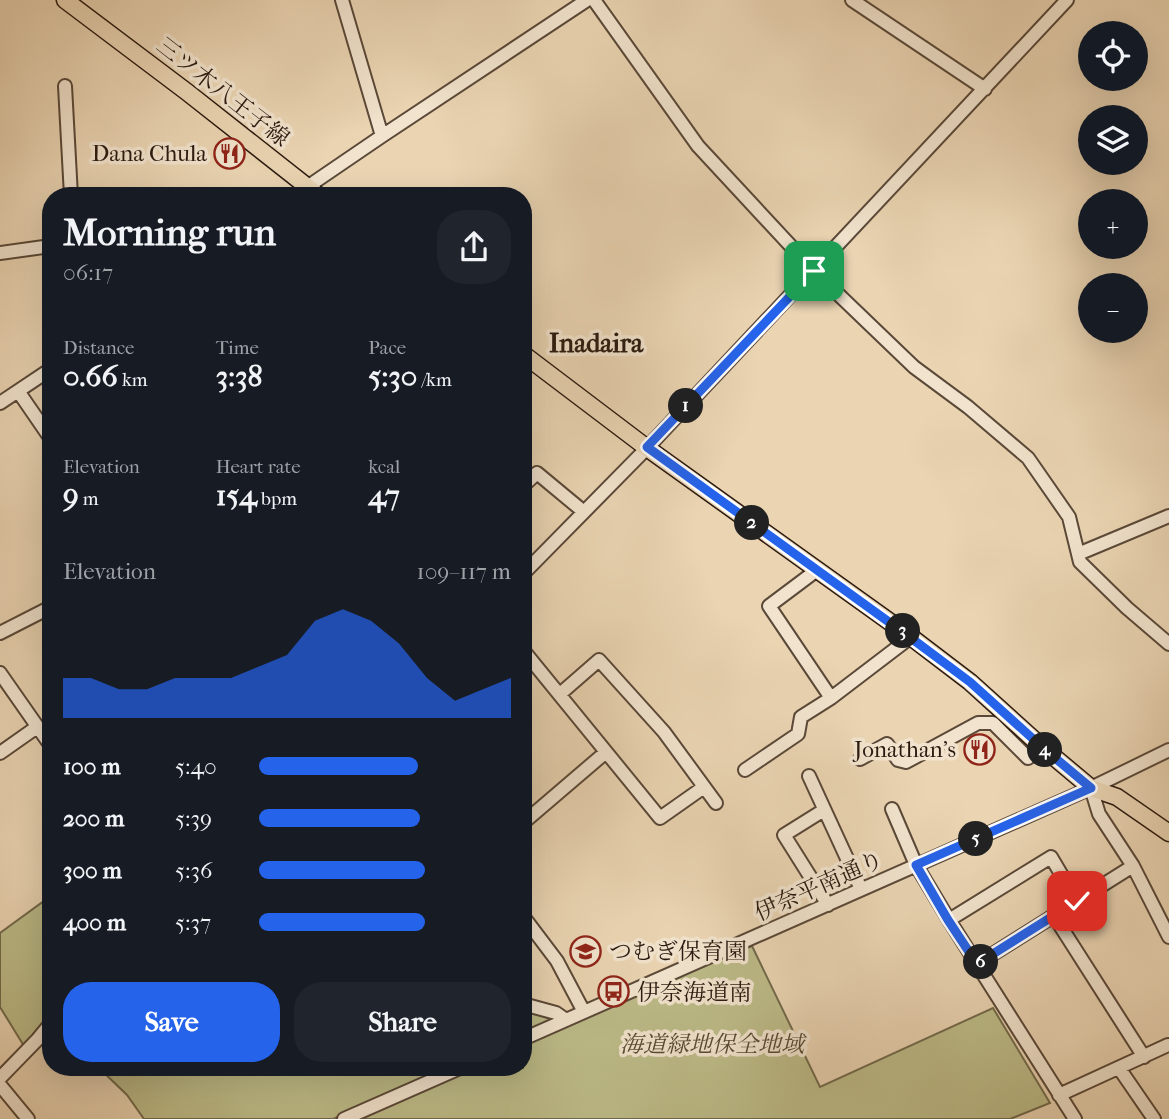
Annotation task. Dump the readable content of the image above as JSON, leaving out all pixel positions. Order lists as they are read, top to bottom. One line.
{"streets":{"main road":["三ツ木八王子線"],"street":["伊奈平南通り"]},"districts":["Inadaira"],"parks":["海道緑地保全地域"],"places":{"restaurant":["Dana Chula","Jonathan's"],"school or university":["つむぎ保育園"],"bus stop":["伊奈海道南"]},"page":{"map_buttons":["+","−"],"heading":["Morning run","06:17"],"stats":[["Distance","0.66 km"],["Time","3:38"],["Pace","5:30 /km"],["Elevation","9 m"],["Heart rate","154 bpm"],["kcal","47"]],"pins":["1","2","3","4","5","6"],"chart":["Elevation","109–117 m"],"list":[{"name":"100 m","note":"5:40"},{"name":"200 m","note":"5:39"},{"name":"300 m","note":"5:36"},{"name":"400 m","note":"5:37"}],"buttons":["Save","Share"]}}
